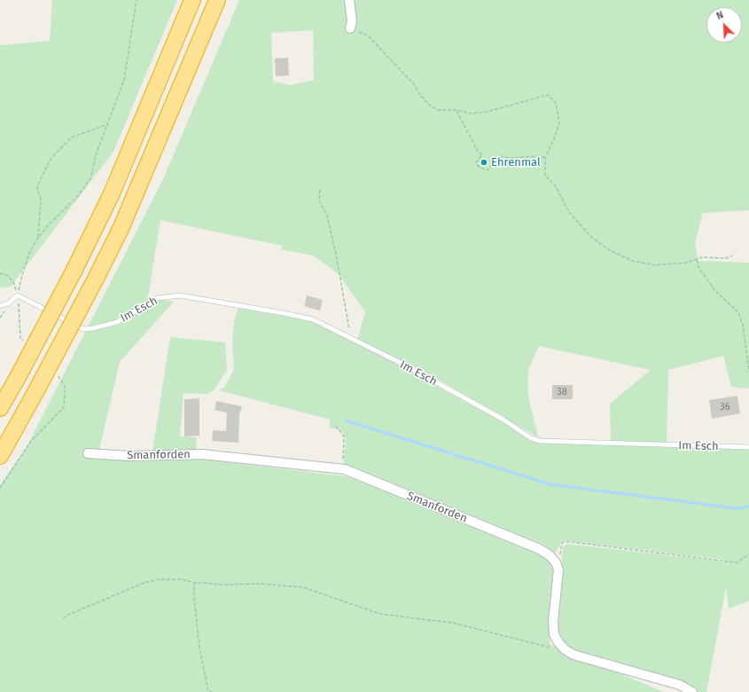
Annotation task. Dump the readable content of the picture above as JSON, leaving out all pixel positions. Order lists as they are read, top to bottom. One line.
{"streets":{"street":["Smanforden"],"lane":["Im Esch"]},"places":["Ehrenmal"],"house_numbers":["38","36"],"north":"top left"}
